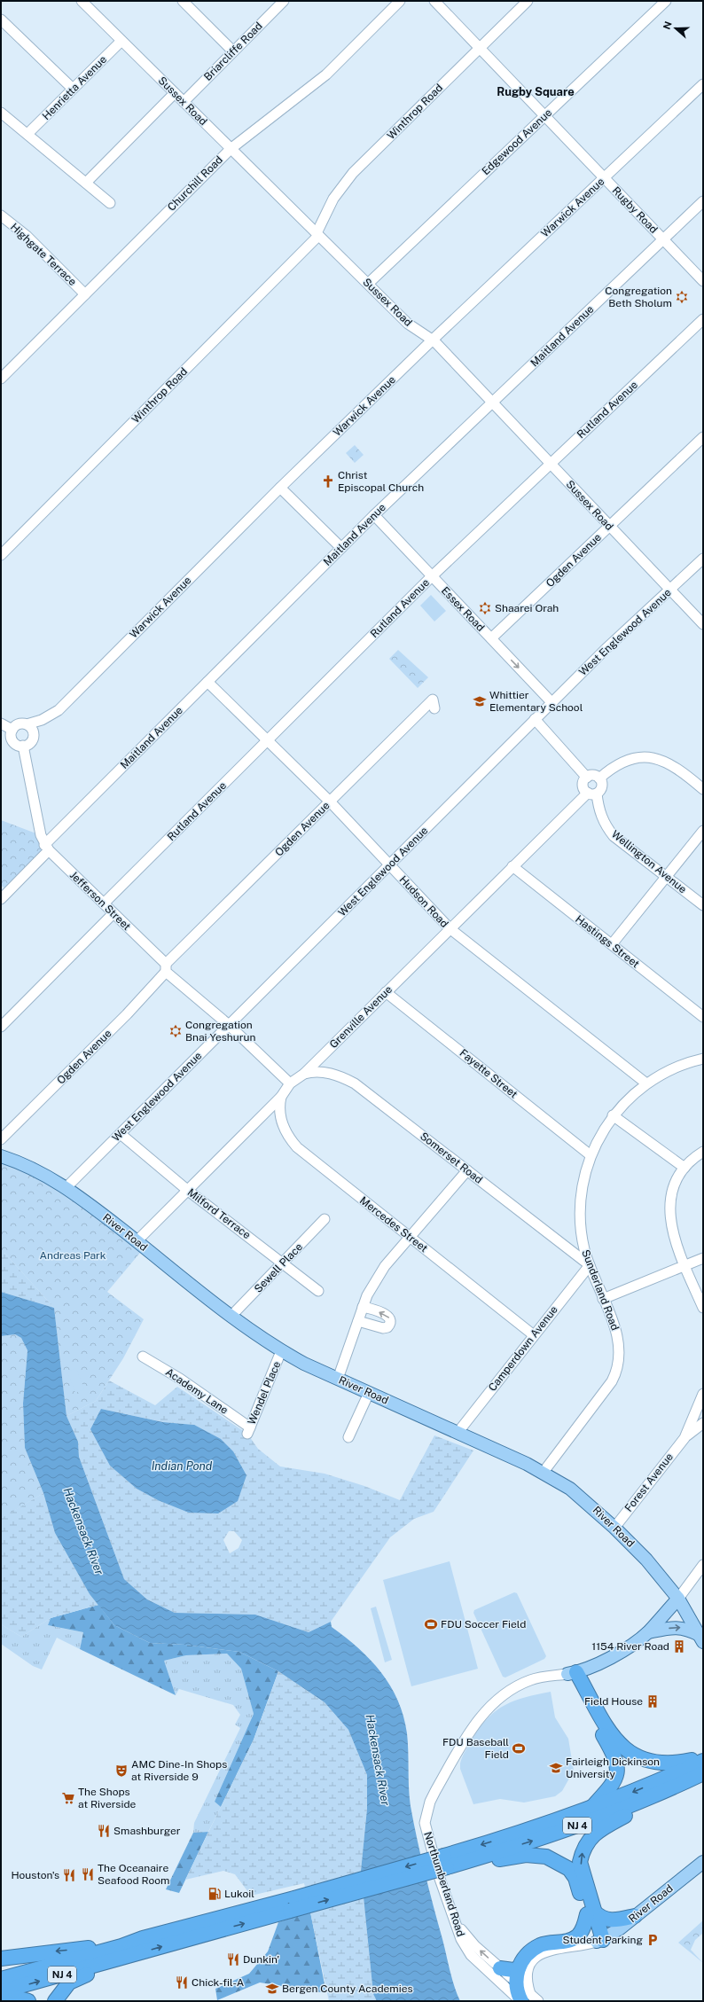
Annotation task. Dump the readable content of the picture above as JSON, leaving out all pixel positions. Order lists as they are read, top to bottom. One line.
{"streets":{"highway":["NJ 4"],"main road":["River Road","Northumberland Road"],"street":["Briarcliffe Road","Henrietta Avenue","Sussex Road","Winthrop Road","Edgewood Avenue","Churchill Road","Warwick Avenue","Rugby Road","Highgate Terrace","Maitland Avenue","Rutland Avenue","Ogden Avenue","Essex Road","West Englewood Avenue","Wellington Avenue","Jefferson Street","Hudson Road","Hastings Street","Grenville Avenue","Fayette Street","Somerset Road","Milford Terrace","Mercedes Street","Sewell Place","Sunderland Road","Camperdown Avenue","Academy Lane","Wendel Place","Forest Avenue"]},"crossings":[["Briarcliffe Road","Sussex Road"],["Henrietta Avenue","Sussex Road"],["Sussex Road","Winthrop Road"],["Sussex Road","Edgewood Avenue"],["Sussex Road","Churchill Road"],["Sussex Road","Warwick Avenue"],["Sussex Road","Maitland Avenue"],["Sussex Road","Rutland Avenue"],["Sussex Road","Ogden Avenue"],["Sussex Road","West Englewood Avenue"],["Winthrop Road","Rugby Road"],["Edgewood Avenue","Rugby Road"],["Churchill Road","Highgate Terrace"],["Warwick Avenue","Rugby Road"],["Warwick Avenue","Jefferson Street"],["Rugby Road","Maitland Avenue"],["Maitland Avenue","Essex Road"],["Maitland Avenue","Jefferson Street"],["Maitland Avenue","Hudson Road"],["Rutland Avenue","Essex Road"],["Rutland Avenue","Jefferson Street"],["Rutland Avenue","Hudson Road"],["Ogden Avenue","Essex Road"],["Ogden Avenue","Jefferson Street"],["Ogden Avenue","Hudson Road"],["Essex Road","West Englewood Avenue"],["West Englewood Avenue","Jefferson Street"],["West Englewood Avenue","Hudson Road"],["West Englewood Avenue","Milford Terrace"],["West Englewood Avenue","River Road"],["Wellington Avenue","Grenville Avenue"],["Jefferson Street","Grenville Avenue"],["Hudson Road","Grenville Avenue"],["Hudson Road","Sunderland Road"],["Hastings Street","Grenville Avenue"],["Grenville Avenue","Fayette Street"],["Grenville Avenue","Somerset Road"],["Grenville Avenue","Milford Terrace"],["Grenville Avenue","Mercedes Street"],["Grenville Avenue","River Road"],["Fayette Street","Sunderland Road"],["Somerset Road","Sunderland Road"],["Somerset Road","Camperdown Avenue"],["Milford Terrace","Sewell Place"],["Mercedes Street","Camperdown Avenue"],["River Road","Sewell Place"],["River Road","Sunderland Road"],["River Road","Camperdown Avenue"],["River Road","Wendel Place"],["River Road","Forest Avenue"],["River Road","Northumberland Road"],["Sunderland Road","Camperdown Avenue"],["Academy Lane","Wendel Place"]],"districts":["Rugby Square"],"water":["Indian Pond","Hackensack River"],"parks":["Andreas Park"],"places":{"synagogue":["Congregation Beth Sholum","Shaarei Orah","Congregation Bnai Yeshurun"],"church":["Christ Episcopal Church"],"school or university":["Whittier Elementary School","Fairleigh Dickinson University","Bergen County Academies"],"sports":["FDU Soccer Field","FDU Baseball Field"],"building":["1154 River Road","Field House"],"theatre":["AMC Dine-In Shops at Riverside 9"],"supermarket":["The Shops at Riverside"],"restaurant":["Smashburger","The Oceanaire Seafood Room","Houston's","Dunkin'","Chick-fil-A"],"fuel station":["Lukoil"],"parking":["Student Parking"]},"north":"left"}
